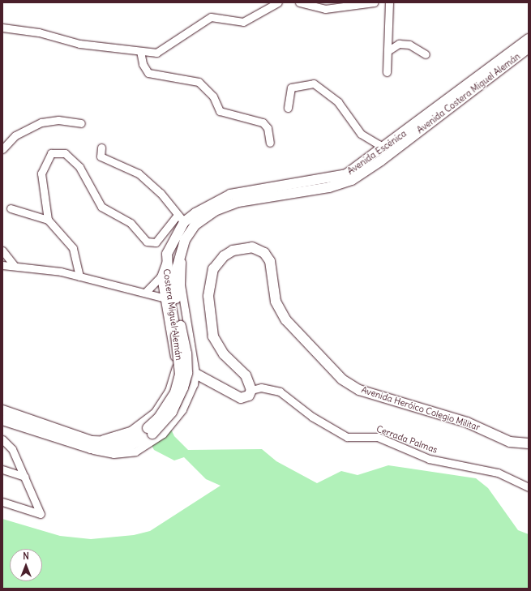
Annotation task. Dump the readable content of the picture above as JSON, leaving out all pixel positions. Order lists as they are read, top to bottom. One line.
{"streets":{"main road":["Avenida Costera Miguel Alemán","Avenida Escénica","Costera Miguel Alemán","Avenida Heróico Colegio Militar"],"street":["Cerrada Palmas"]},"crossings":[["Avenida Costera Miguel Alemán","Costera Miguel Alemán"],["Avenida Escénica","Costera Miguel Alemán"],["Avenida Heróico Colegio Militar","Cerrada Palmas"]],"north":"top"}
